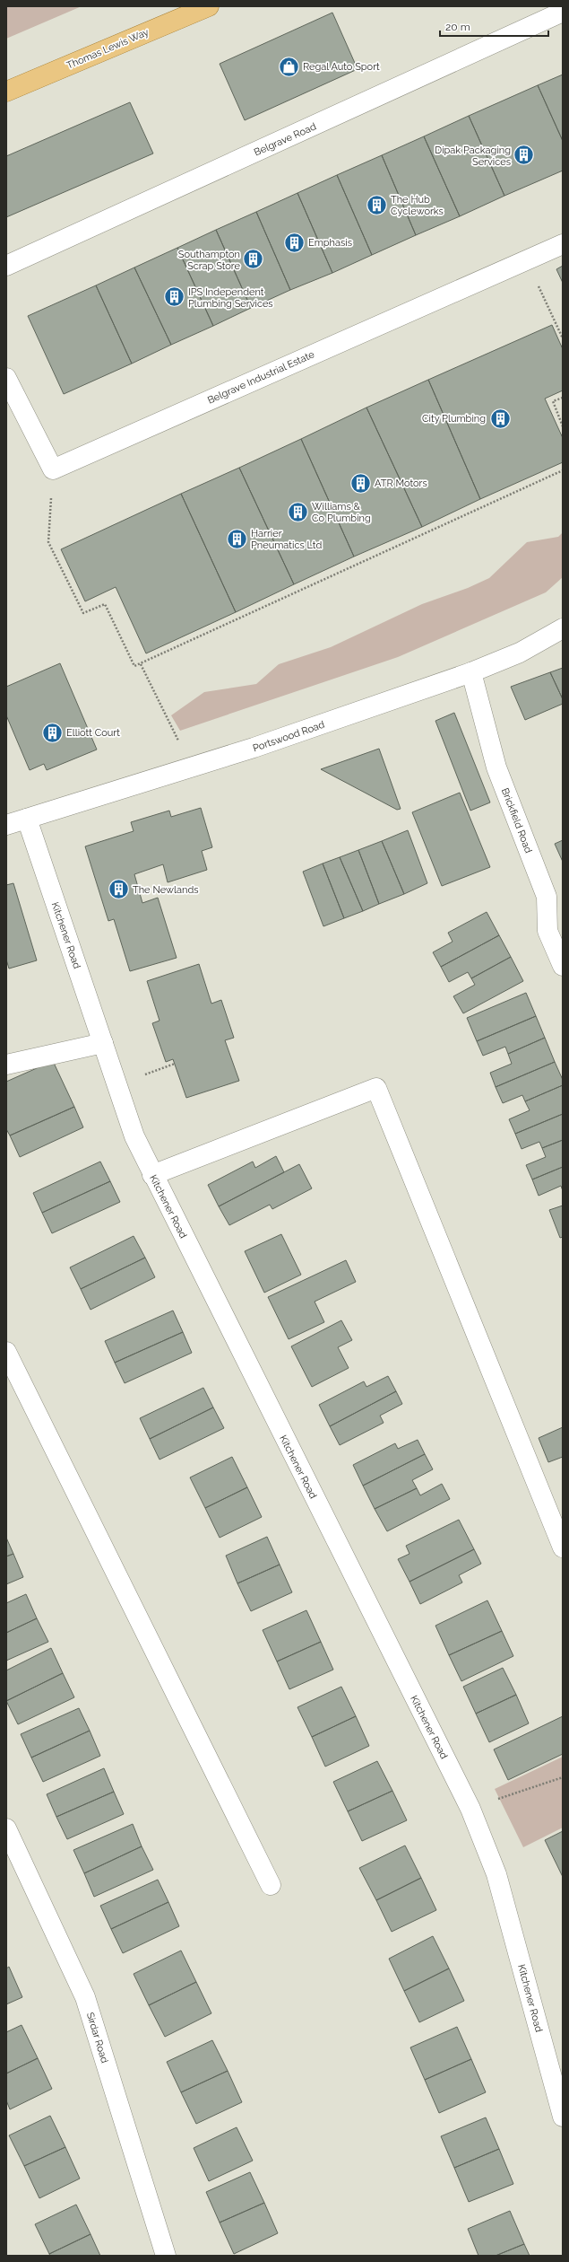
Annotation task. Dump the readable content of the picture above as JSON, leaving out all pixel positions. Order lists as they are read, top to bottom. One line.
{"streets":{"main road":["Thomas Lewis Way"],"street":["Belgrave Road","Belgrave Industrial Estate","Portswood Road","Brickfield Road","Kitchener Road","Sirdar Road"]},"crossings":[["Portswood Road","Brickfield Road"],["Portswood Road","Kitchener Road"]],"places":{"shop":["Regal Auto Sport"],"building":["Dipak Packaging Services","The Hub Cycleworks","Emphasis","Southampton Scrap Store","IPS Independent Plumbing Services","City Plumbing","ATR Motors","Williams & Co Plumbing","Harrier Pneumatics Ltd","Elliott Court","The Newlands"]},"scale_bar":"20 m"}
